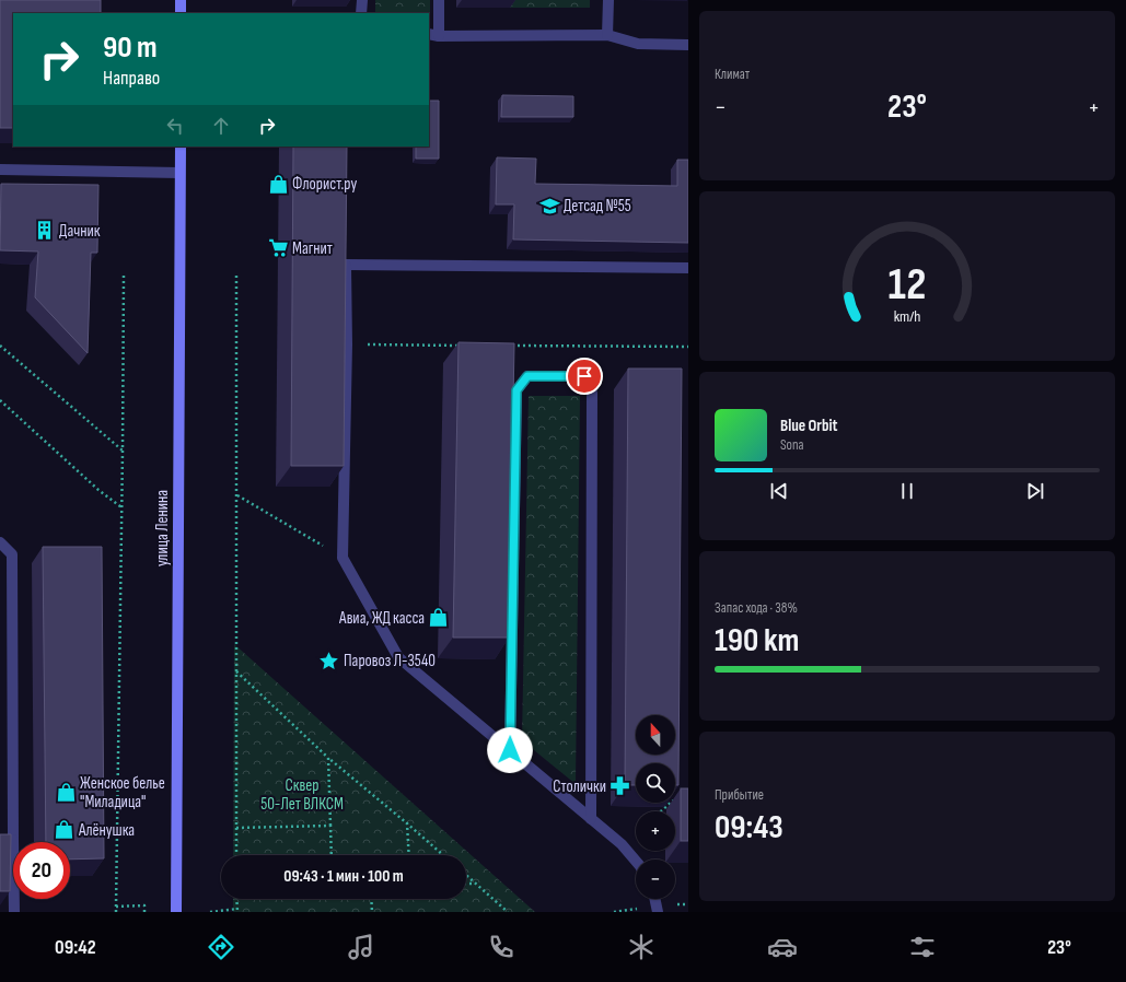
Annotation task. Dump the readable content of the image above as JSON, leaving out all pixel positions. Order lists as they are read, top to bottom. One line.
{"streets":{"main road":["улица Ленина"]},"parks":["Сквер 50-Лет ВЛКСМ"],"places":{"shop":["Флорист.ру","Авиа, ЖД касса","Женское белье \"Миладица\"","Алёнушка"],"school or university":["Детсад №55"],"building":["Дачник"],"supermarket":["Магнит"],"place":["Паровоз Л-3540"],"pharmacy":["Столички"]},"north":"top","page":{"tile":["Климат",["Запас хода · 38%","190 km"],["Прибытие","09:43"]],"turn":["90 m","Направо"],"heat":["−","23°","+"],"song":["Blue Orbit","Sona"],"map_buttons":["+","−"],"limit":"20","trip":"09:43 · 1 мин · 100 m","tabs":["09:42","23°"],"gauge":["12","km/h"]}}
